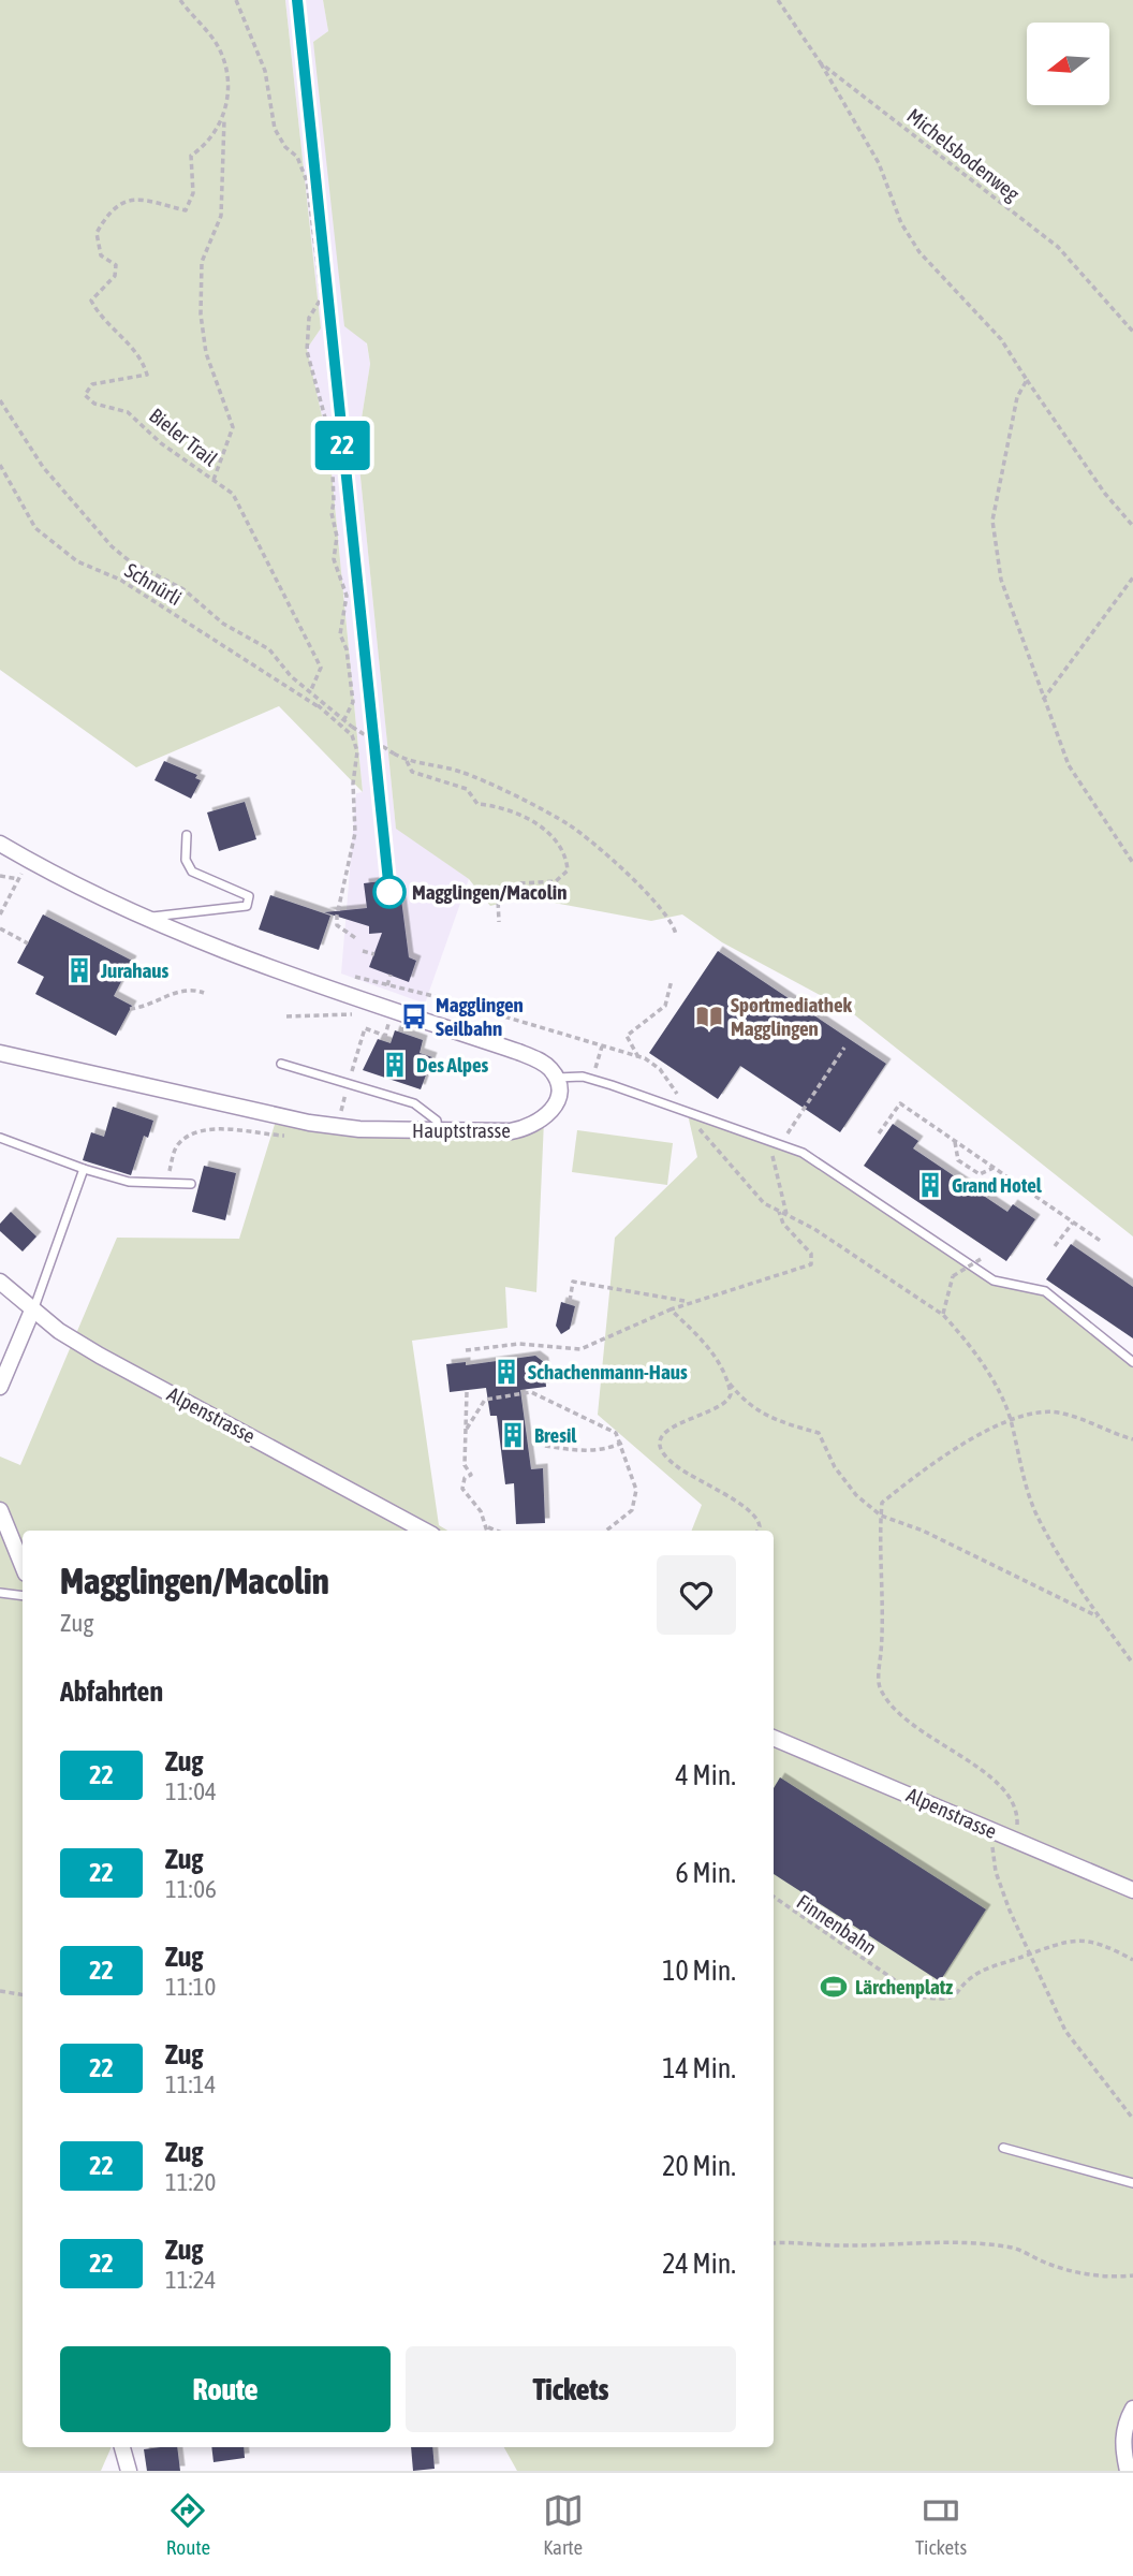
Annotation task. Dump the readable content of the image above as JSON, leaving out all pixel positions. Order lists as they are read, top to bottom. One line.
{"streets":{"street":["Hauptstrasse","Alpenstrasse"],"path":["Michelsbodenweg","Bieler Trail","Schnürli","Finnenbahn"]},"places":{"other":["Magglingen/Macolin"],"building":["Jurahaus","Des Alpes","Grand Hotel","Schachenmann-Haus","Bresil"],"bus stop":["Magglingen Seilbahn"],"library":["Sportmediathek Magglingen"],"sports":["Lärchenplatz"]},"north":"left","page":{"on_map":"22","heading":[["Magglingen/Macolin","Zug"],"Abfahrten"],"list":[{"mark":"22","name":"Zug","note":"11:04","value":"4 Min."},{"mark":"22","name":"Zug","note":"11:06","value":"6 Min."},{"mark":"22","name":"Zug","note":"11:10","value":"10 Min."},{"mark":"22","name":"Zug","note":"11:14","value":"14 Min."},{"mark":"22","name":"Zug","note":"11:20","value":"20 Min."},{"mark":"22","name":"Zug","note":"11:24","value":"24 Min."}],"buttons":["Route","Tickets"],"tabs":["Route","Karte","Tickets"]}}
